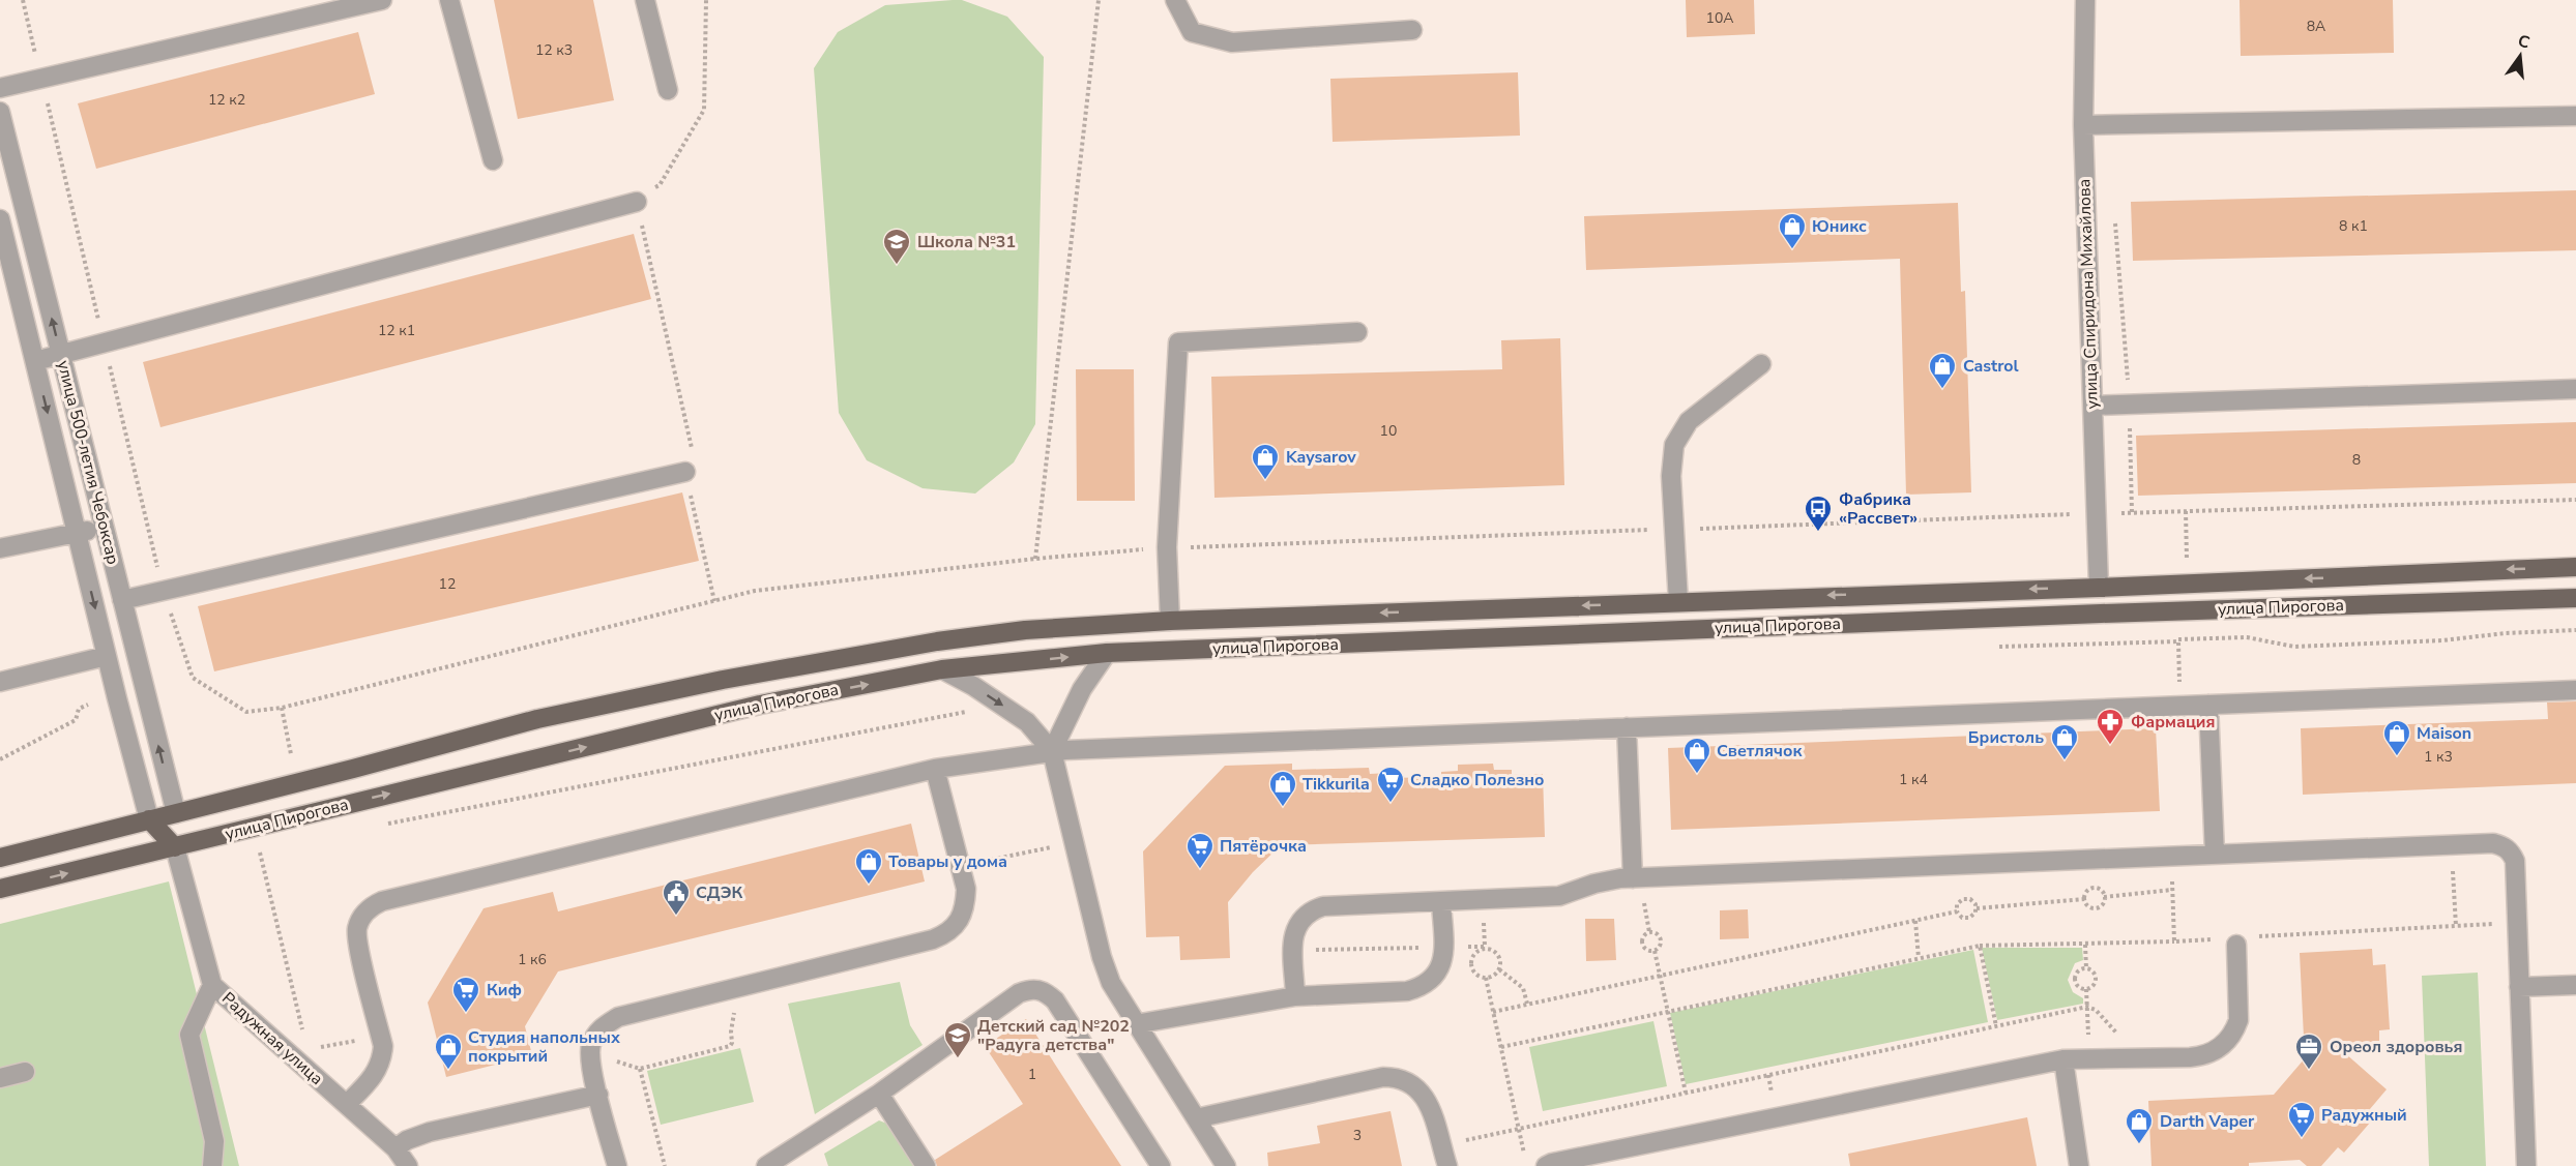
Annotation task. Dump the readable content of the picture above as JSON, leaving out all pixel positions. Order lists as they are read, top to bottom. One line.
{"streets":{"main road":["улица Пирогова"],"street":["улица Спиридона Михайлова","улица 500-летия Чебоксар","Радужная улица"]},"crossings":[["улица Спиридона Михайлова","улица Пирогова"],["улица 500-летия Чебоксар","улица Пирогова"],["улица Пирогова","Радужная улица"]],"places":{"shop":["Юникс","Castrol","Kaysarov","Maison","Бристоль","Светлячок","Tikkurila","Товары у дома","Студия напольных покрытий","Darth Vaper"],"school or university":["Школа №31","Детский сад №202 \"Радуга детства\""],"bus stop":["Фабрика «Рассвет»"],"pharmacy":["Фармация"],"supermarket":["Сладко Полезно","Пятёрочка","Киф","Радужный"],"public building":["СДЭК"],"office":["Ореол здоровья"]},"house_numbers":["10А","8А","12 к3","12 к2","8 к1","12 к1","10","8","12","1 к3","1 к4","1 к6","1","3"],"north":"top"}
